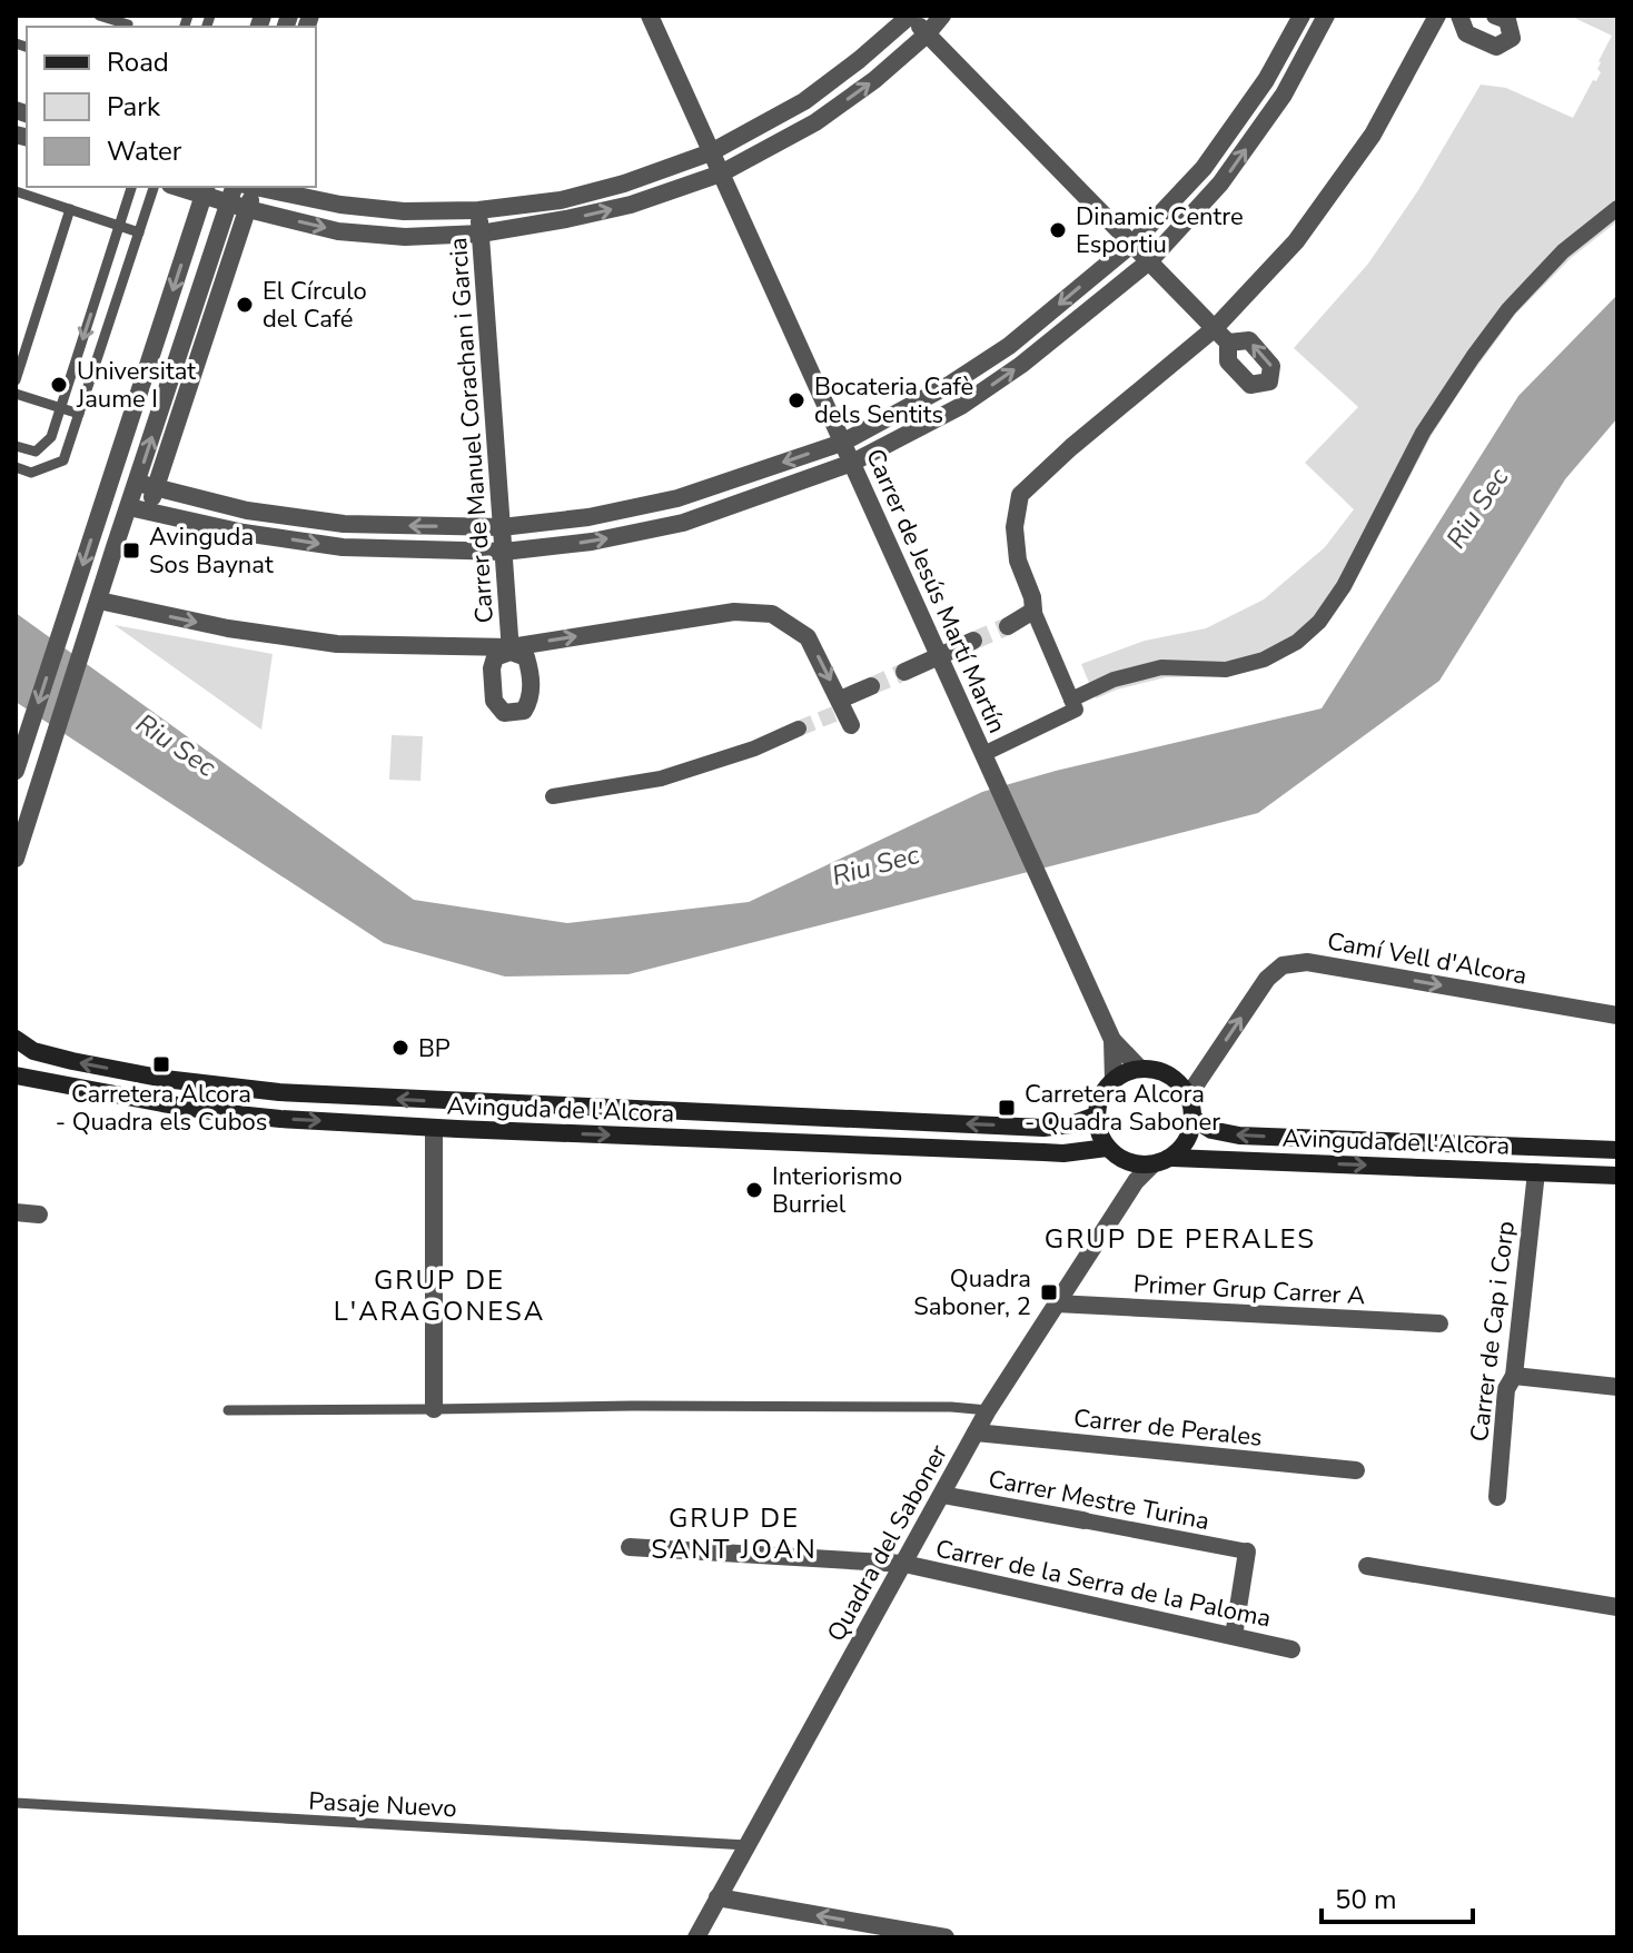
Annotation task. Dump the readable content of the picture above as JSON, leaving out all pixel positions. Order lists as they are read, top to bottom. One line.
{"streets":{"main road":["Avinguda de l'Alcora"],"street":["Carrer de Manuel Corachan i Garcia","Carrer de Jesús Martí Martín","Camí Vell d'Alcora","Primer Grup Carrer A","Carrer de Cap i Corp","Carrer de Perales","Carrer Mestre Turina","Quadra del Saboner","Carrer de la Serra de la Paloma"],"lane":["Pasaje Nuevo"]},"crossings":[["Carrer de Jesús Martí Martín","Camí Vell d'Alcora"],["Carrer de Jesús Martí Martín","Avinguda de l'Alcora"],["Carrer de Jesús Martí Martín","Quadra del Saboner"],["Camí Vell d'Alcora","Avinguda de l'Alcora"],["Camí Vell d'Alcora","Quadra del Saboner"],["Avinguda de l'Alcora","Carrer de Cap i Corp"],["Avinguda de l'Alcora","Quadra del Saboner"],["Primer Grup Carrer A","Quadra del Saboner"],["Carrer de Perales","Quadra del Saboner"],["Carrer Mestre Turina","Quadra del Saboner"],["Quadra del Saboner","Carrer de la Serra de la Paloma"],["Quadra del Saboner","Pasaje Nuevo"]],"one_way":["Camí Vell d'Alcora"],"districts":["GRUP DE PERALES","GRUP DE L'ARAGONESA","GRUP DE SANT JOAN"],"water":["Riu Sec"],"places":{"other":["Dinamic Centre Esportiu","El Círculo del Café","Universitat Jaume I","Bocateria Cafè dels Sentits","BP","Interiorismo Burriel"],"transit":["Avinguda Sos Baynat","Carretera Alcora - Quadra els Cubos","Carretera Alcora - Quadra Saboner","Quadra Saboner, 2"]},"legend":["Road","Park","Water"],"scale_bar":"50 m"}
